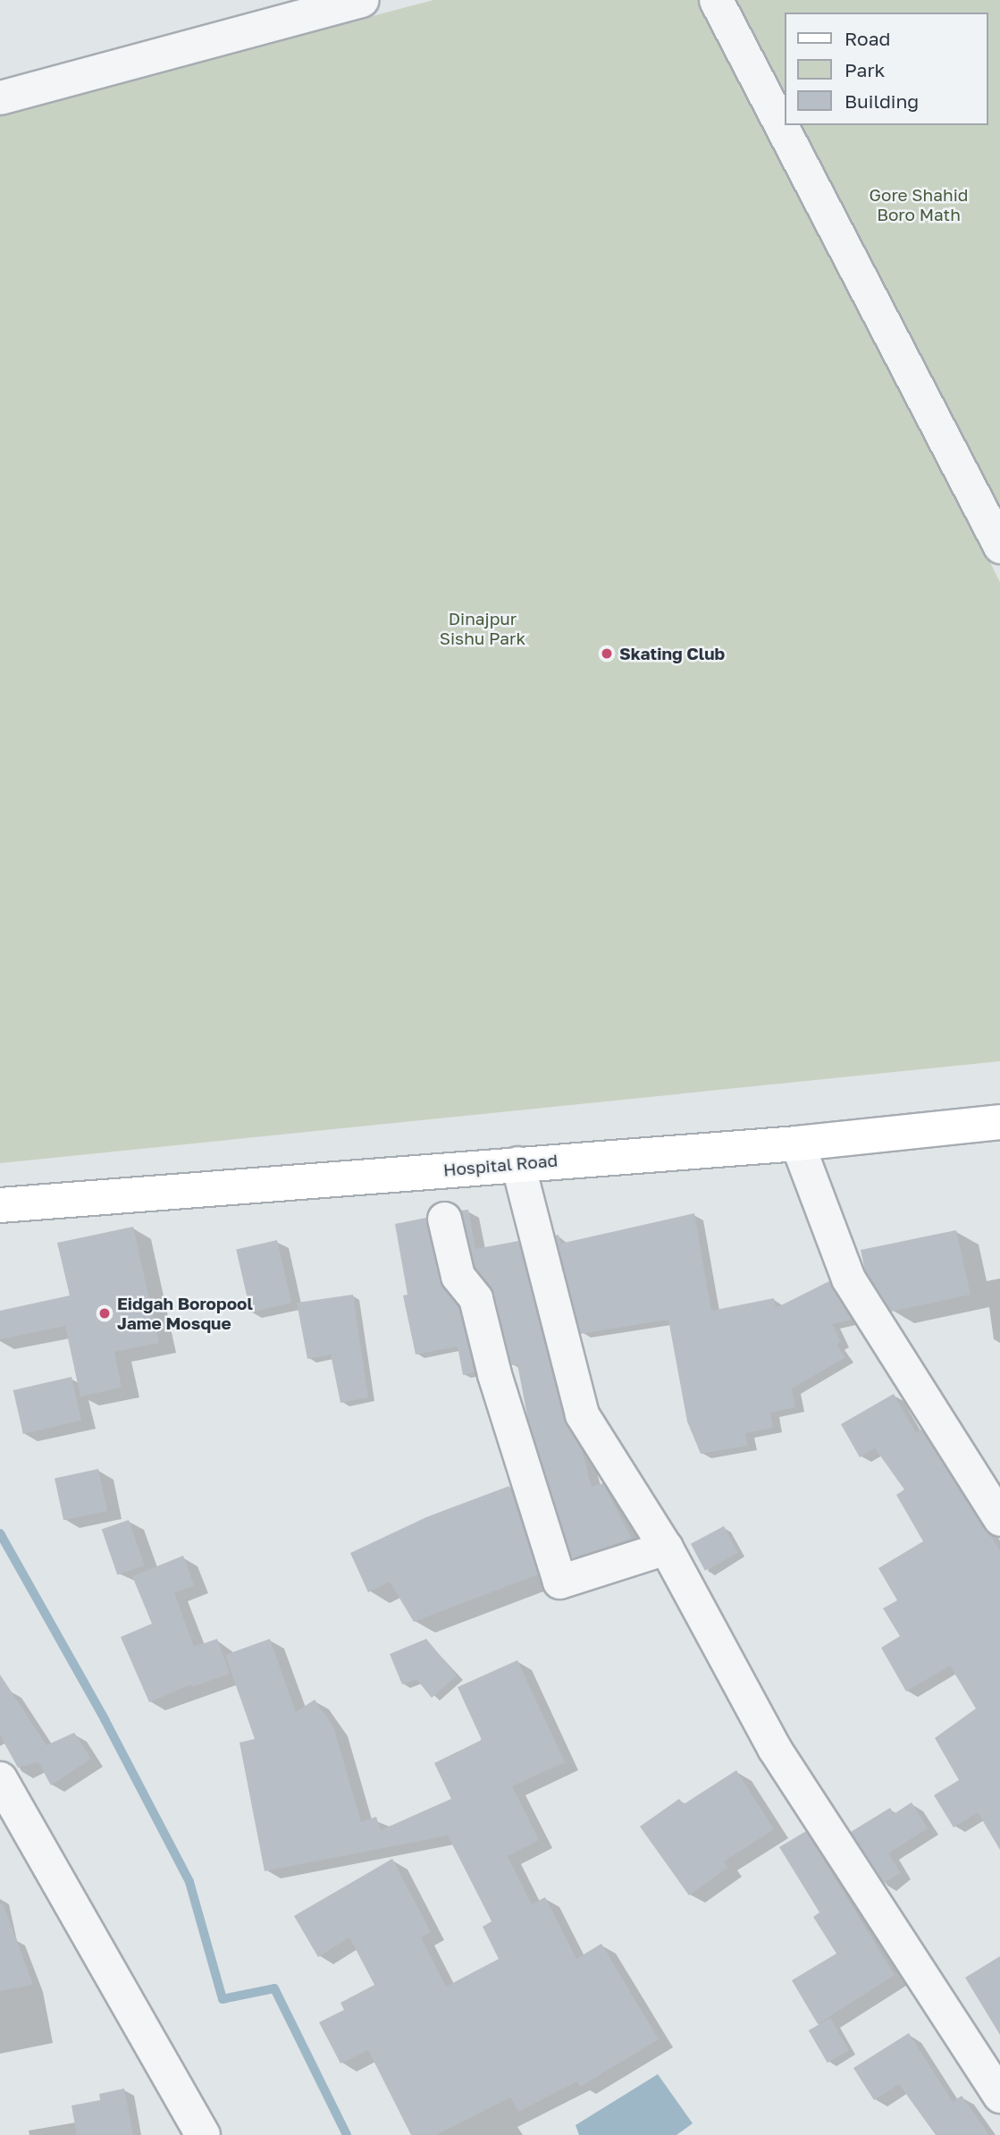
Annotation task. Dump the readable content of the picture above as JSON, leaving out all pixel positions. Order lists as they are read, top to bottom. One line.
{"streets":{"main road":["Hospital Road"]},"parks":["Gore Shahid Boro Math","Dinajpur Sishu Park"],"places":["Skating Club","Eidgah Boropool Jame Mosque"],"legend":["Road","Park","Building"]}
